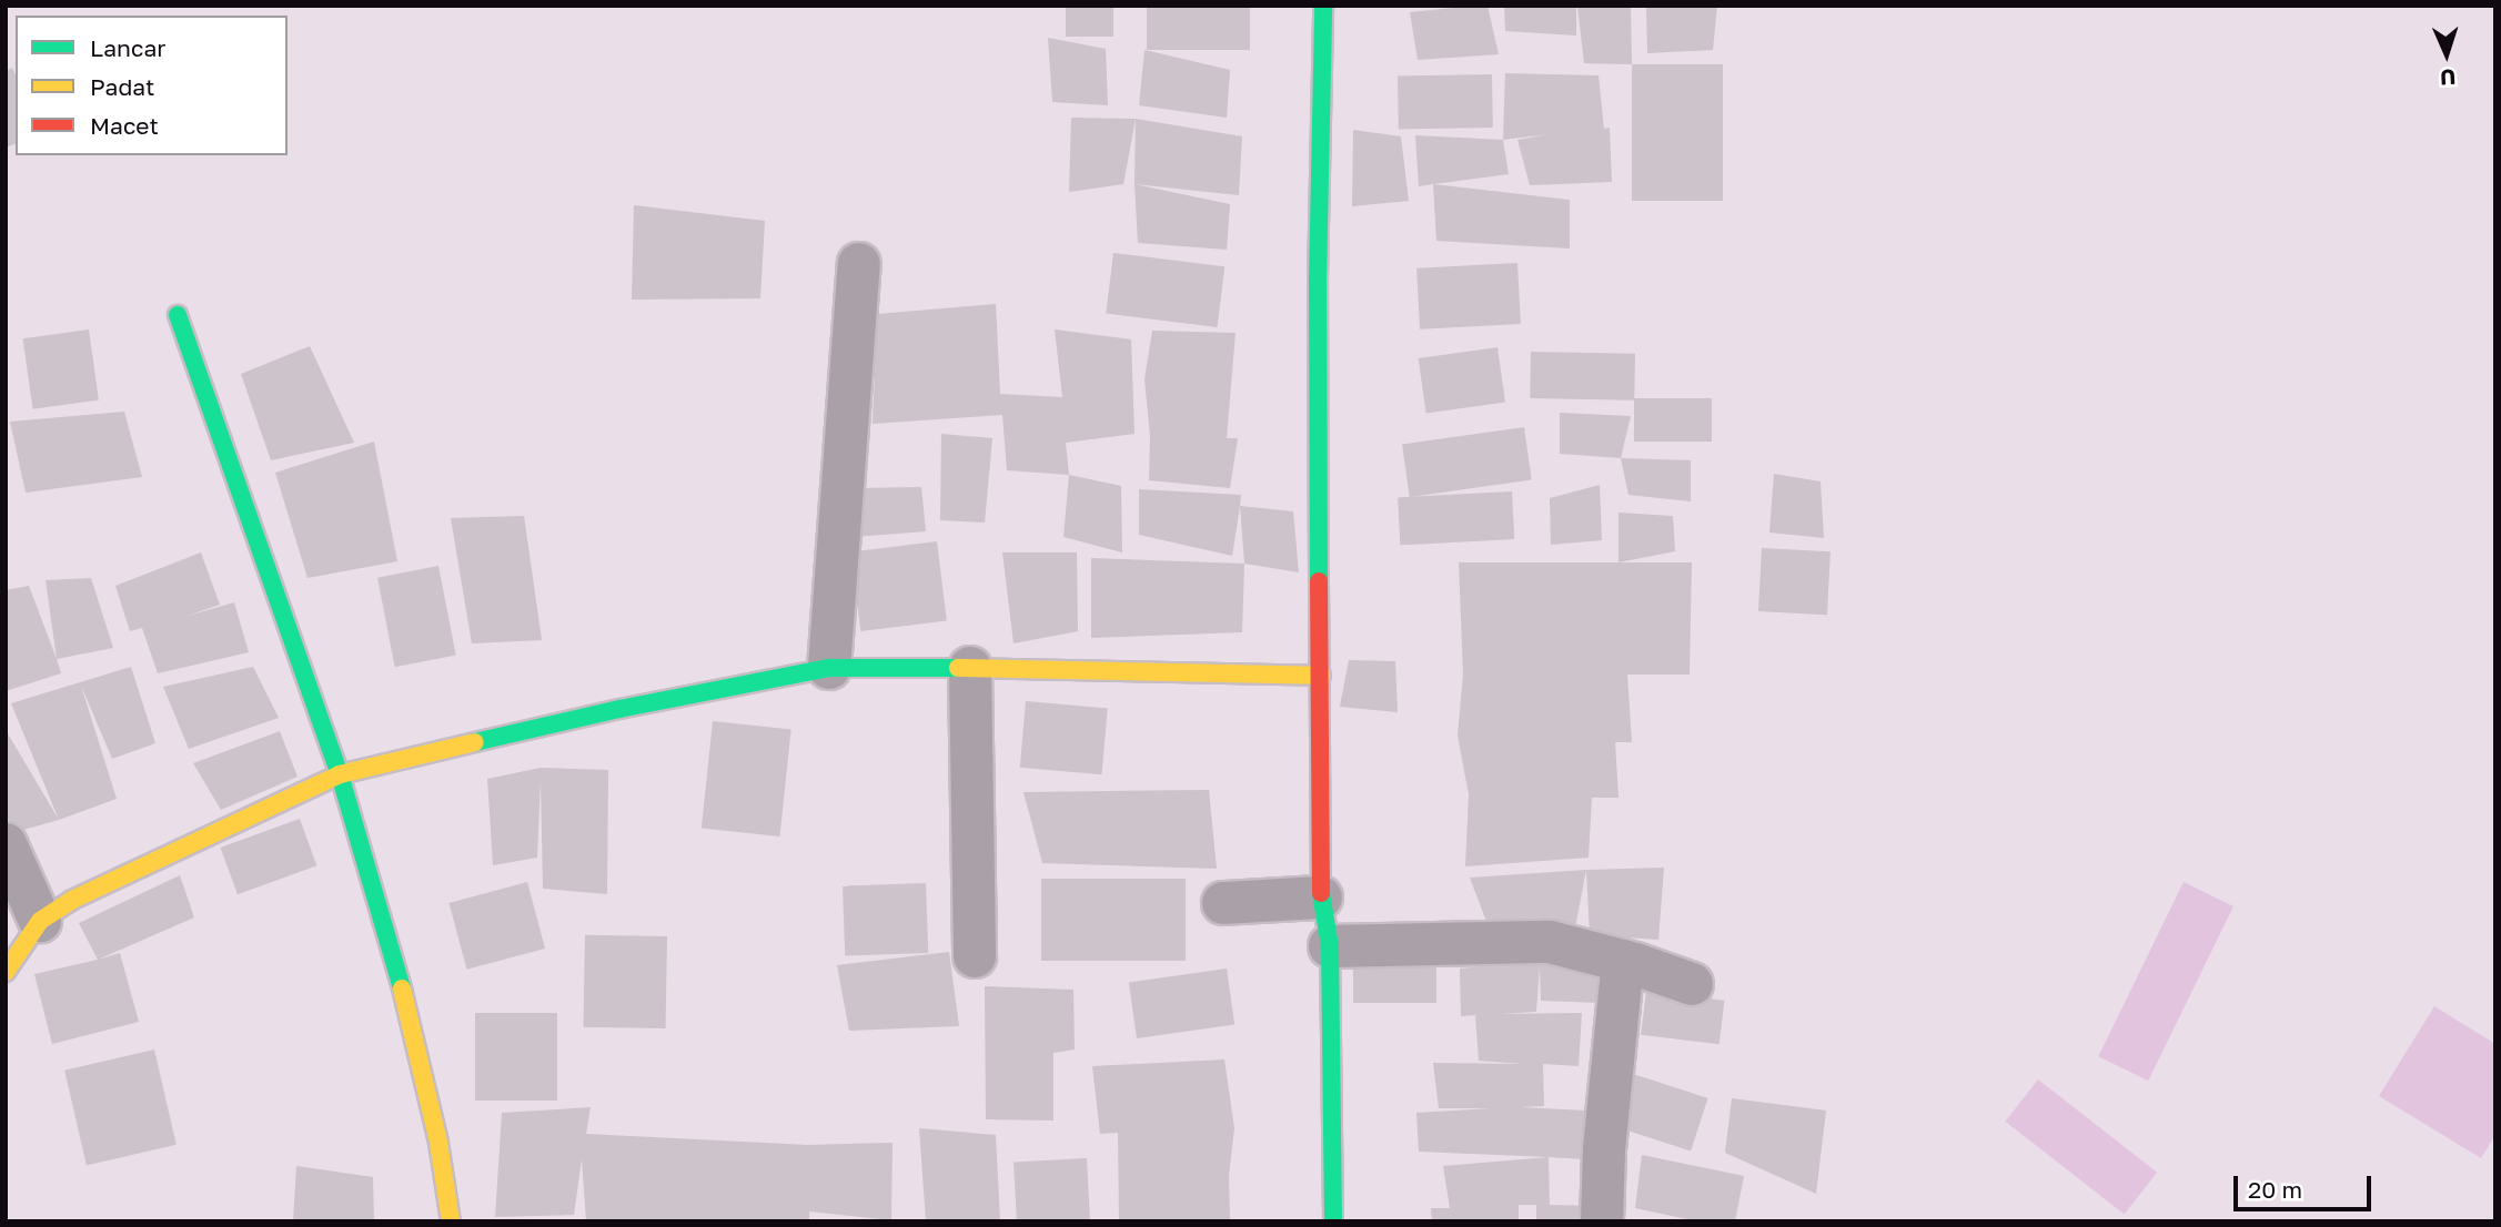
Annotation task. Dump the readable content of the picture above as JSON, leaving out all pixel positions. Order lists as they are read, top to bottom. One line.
{"legend":["Lancar","Padat","Macet"],"scale_bar":"20 m","north":"bottom"}
